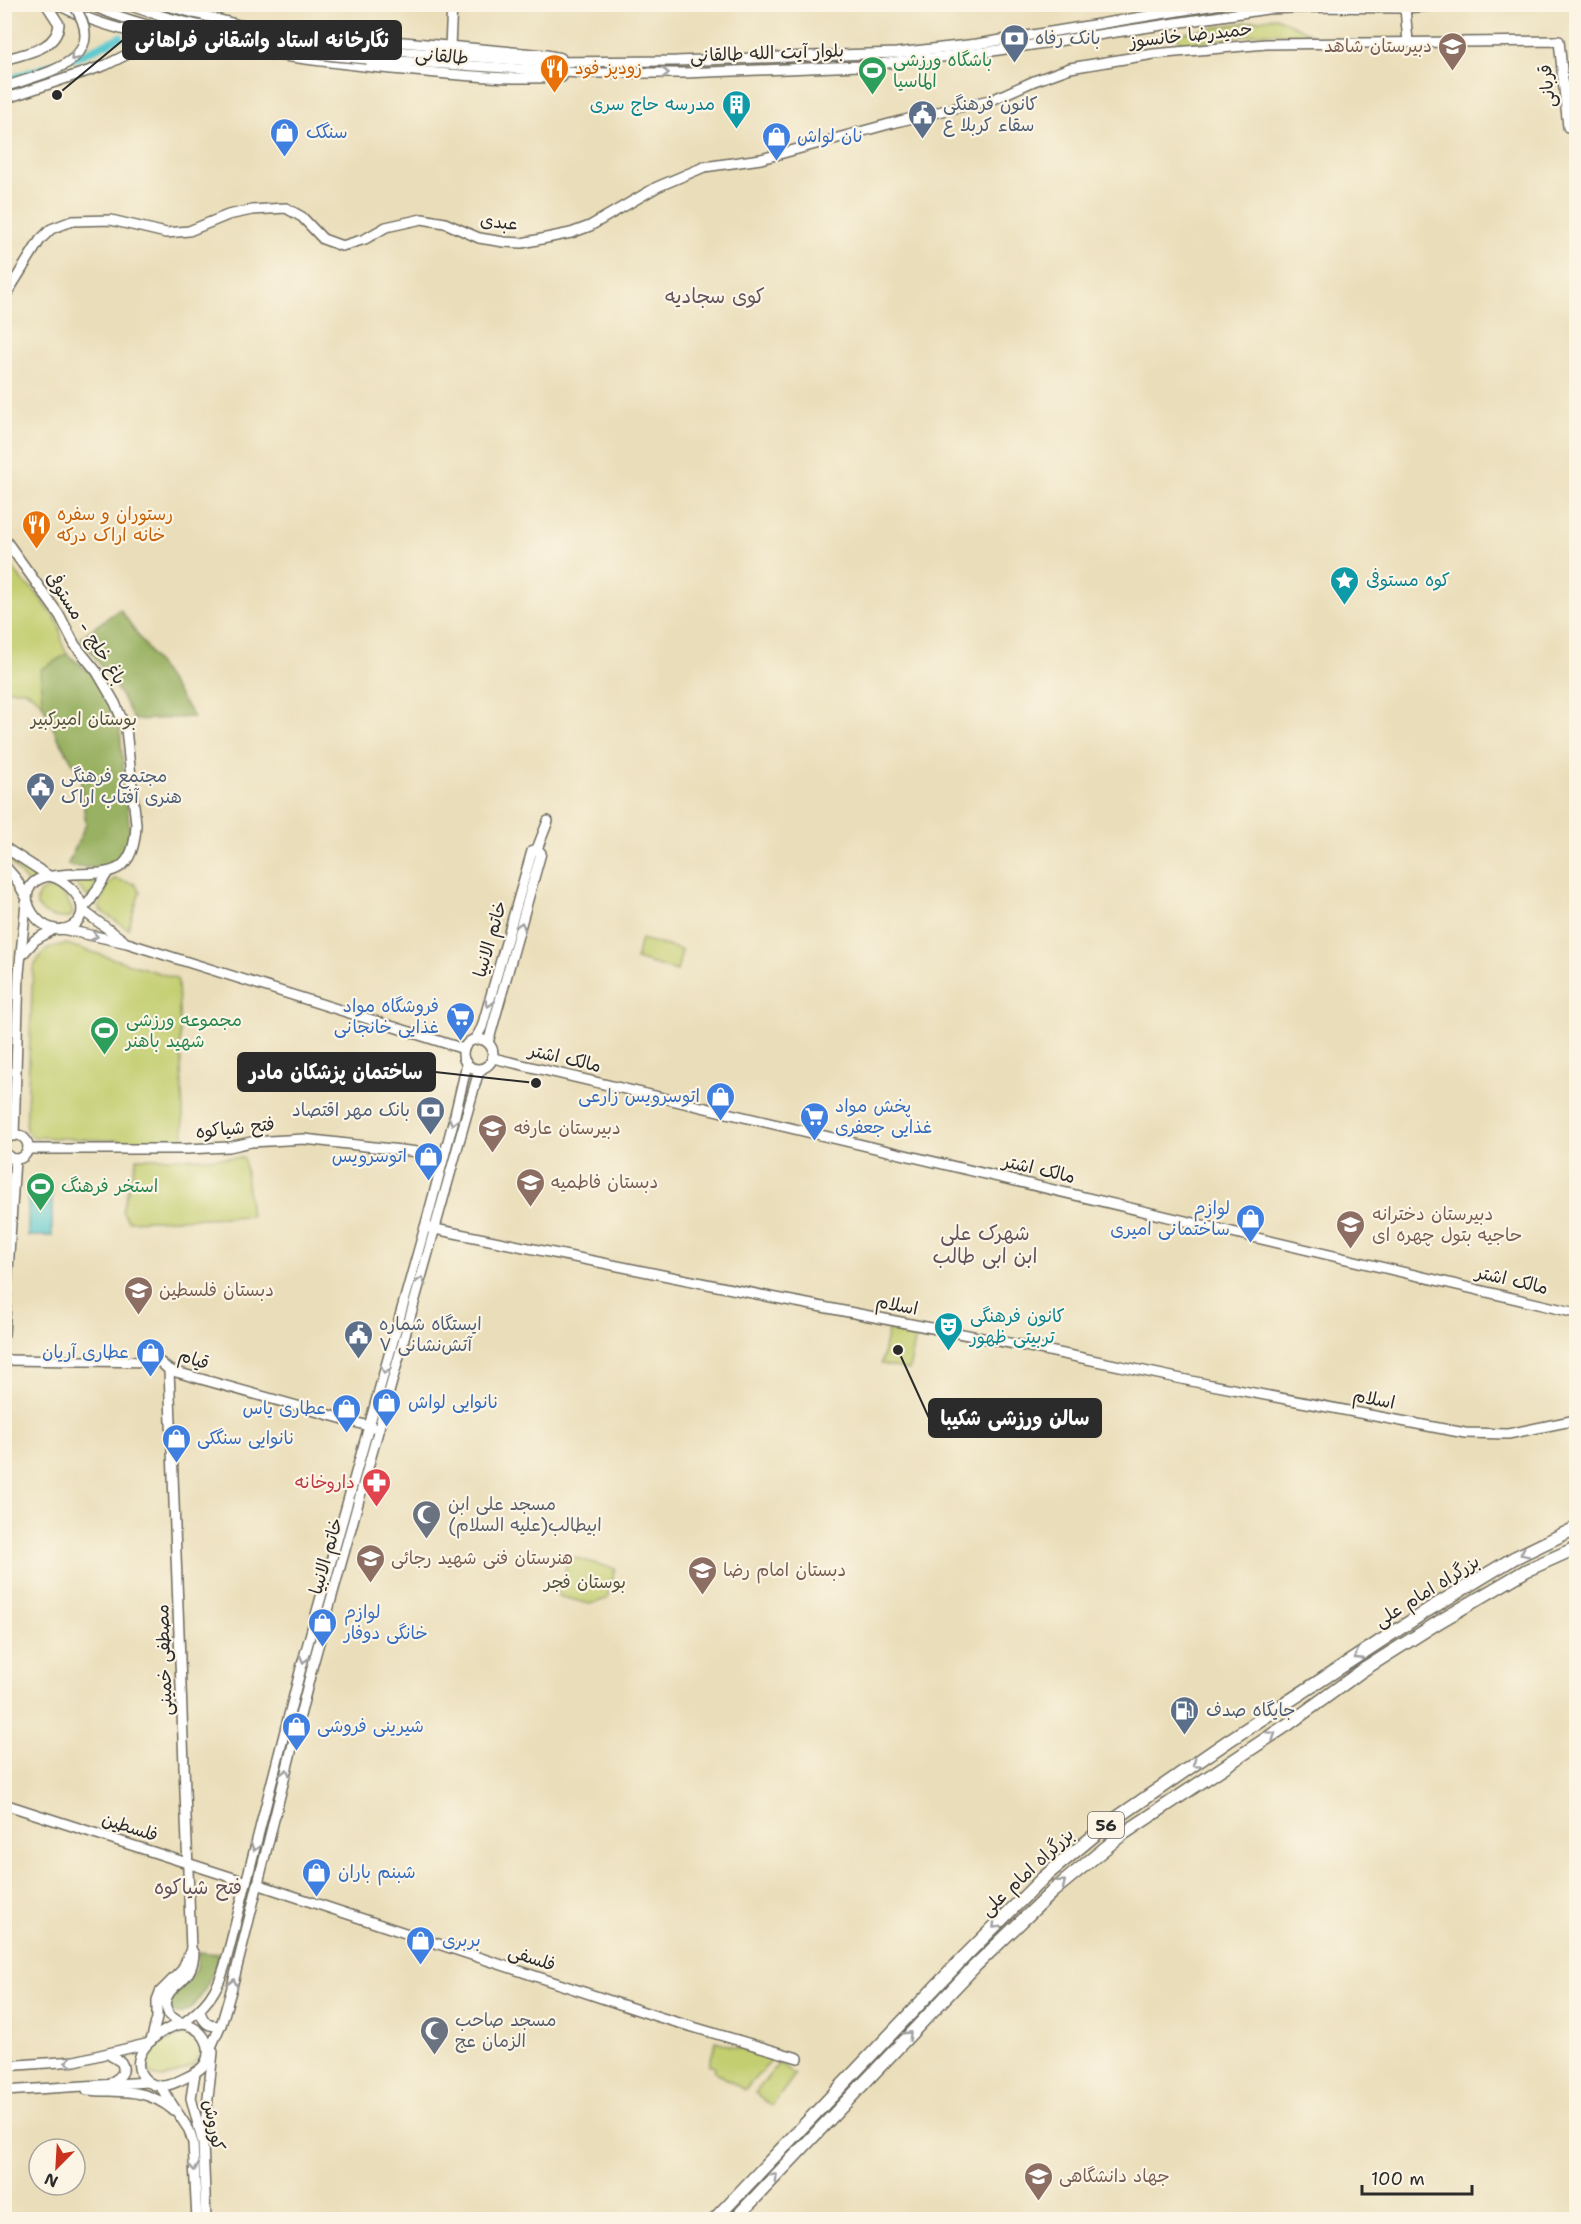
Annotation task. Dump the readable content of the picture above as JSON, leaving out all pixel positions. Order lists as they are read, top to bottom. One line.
{"streets":{"highway":["بزرگراه امام علی","56"],"street":["حمیدرضا خانسوز","بلوار آیت الله طالقانی","طالقانی","قربانی","عبدی","باغ خلج - مستوفی","خاتم الانبیا","مالک اشتر","فتح شیاکوه","اسلام","قیام","مصطفی خمینی","فلسطین","فلسفی","کوروش"]},"crossings":[["حمیدرضا خانسوز","قربانی"],["حمیدرضا خانسوز","عبدی"],["بلوار آیت الله طالقانی","طالقانی"],["خاتم الانبیا","مالک اشتر"],["خاتم الانبیا","فتح شیاکوه"],["خاتم الانبیا","اسلام"],["خاتم الانبیا","قیام"],["خاتم الانبیا","مصطفی خمینی"],["خاتم الانبیا","فلسطین"],["خاتم الانبیا","فلسفی"],["خاتم الانبیا","کوروش"],["قیام","مصطفی خمینی"],["مصطفی خمینی","فلسطین"],["مصطفی خمینی","کوروش"]],"districts":["کوی سجادیه","شهرک علی ابن ابی طالب","فتح شیاکوه"],"parks":["بوستان امیرکبیر","بوستان فجر"],"places":{"bank":["بانک رفاه","بانک مهر اقتصاد"],"school or university":["دبیرستان شاهد","دبیرستان عارفه","دبستان فاطمیه","دبیرستان دخترانه حاجیه بتول چهره ای","دبستان فلسطین","هنرستان فنی شهید رجائی","دبستان امام رضا","جهاد دانشگاهی"],"restaurant":["زودپز فود","رستوران و سفره خانه اراک درکه"],"other":["نگارخانه استاد واشقانی فراهانی","ساختمان پزشکان مادر","سالن ورزشی شکیبا"],"sports":["باشگاه ورزشی الماسیا","مجموعه ورزشی شهید باهنر","استخر فرهنگ"],"building":["مدرسه حاج سری"],"public building":["کانون فرهنگی سقاء کربلا ع","مجتمع فرهنگی هنری آفتاب اراک","ایستگاه شماره ۷ آتش‌نشانی"],"shop":["سنگک","نان لواش","اتوسرویس زارعی","اتوسرویس","لوازم ساختمانی امیری","عطاری آریان","نانوایی لواش","عطاری یاس","نانوایی سنگکی","لوازم خانگی دوفار","شیرینی فروشی","شبنم باران","بربری"],"place":["کوه مستوفی"],"supermarket":["فروشگاه مواد غذایی خانجانی","پخش مواد غذایی جعفری"],"theatre":["کانون فرهنگی تربیتی ظهور"],"pharmacy":["داروخانه"],"mosque":["مسجد علی ابن ابیطالب(علیه السلام)","مسجد صاحب الزمان عج"],"fuel station":["جایگاه صدف"]},"scale_bar":"100 m","north":"bottom left"}
